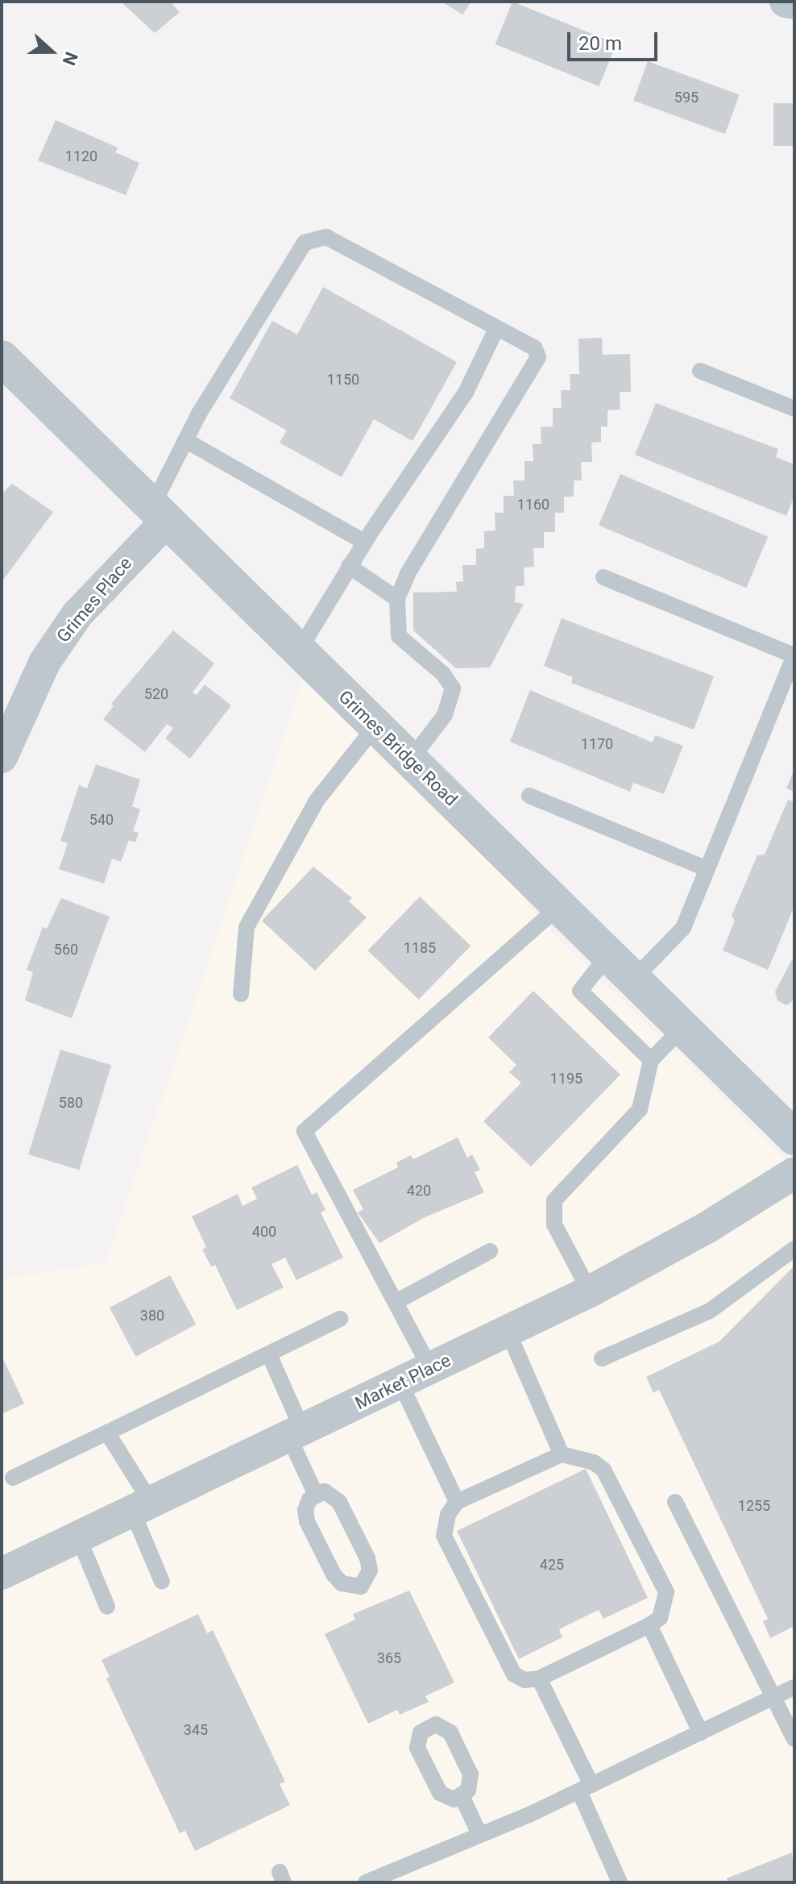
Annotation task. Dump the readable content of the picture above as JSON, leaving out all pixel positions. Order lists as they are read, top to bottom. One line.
{"streets":{"street":["Grimes Place","Grimes Bridge Road","Market Place"]},"crossings":[["Grimes Place","Grimes Bridge Road"]],"house_numbers":["595","1120","1150","1160","520","1170","540","1185","560","1195","580","420","400","380","1255","425","365","345"],"scale_bar":"20 m","north":"right"}
